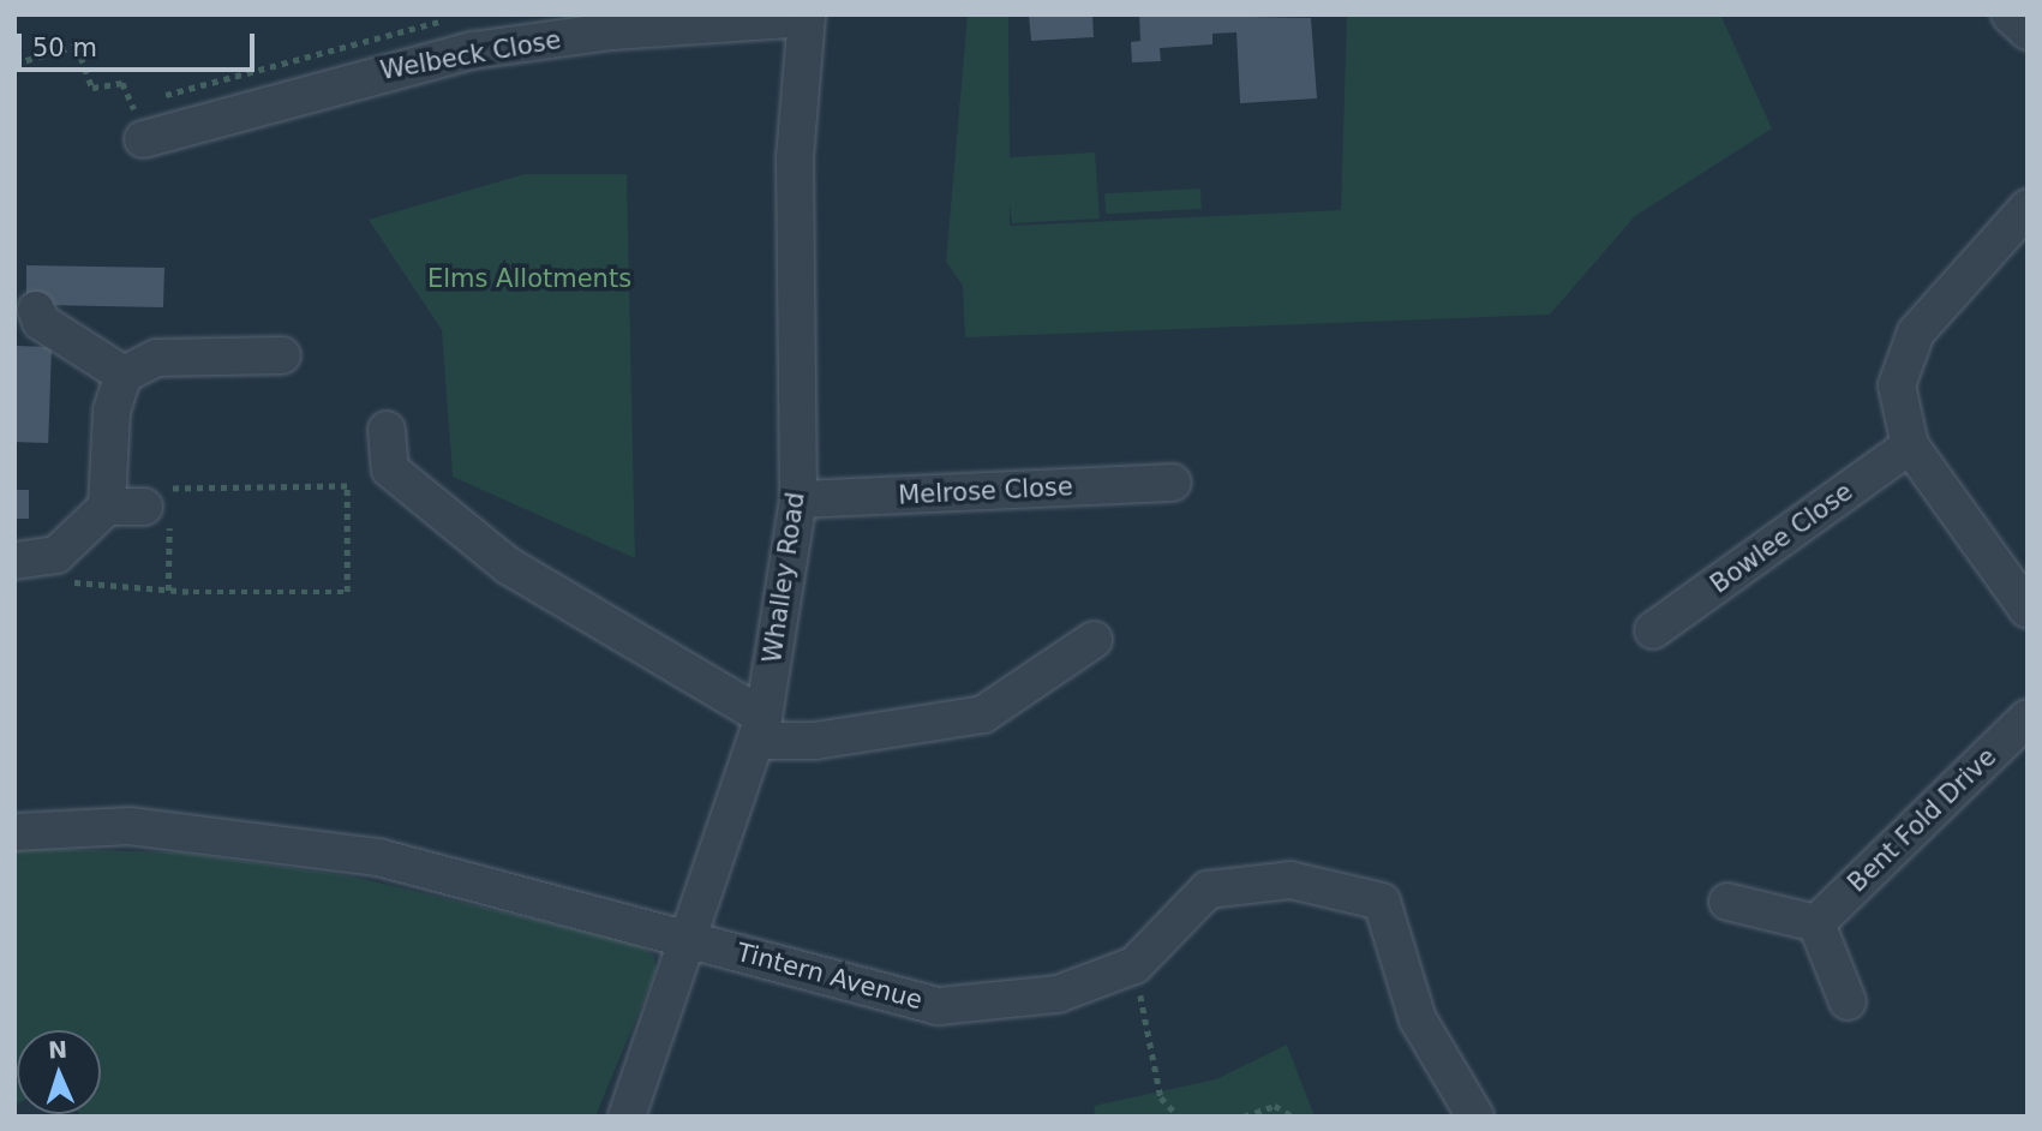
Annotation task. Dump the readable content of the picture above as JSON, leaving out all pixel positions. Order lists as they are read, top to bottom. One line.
{"streets":{"street":["Welbeck Close","Melrose Close","Bowlee Close","Whalley Road","Bent Fold Drive","Tintern Avenue"]},"crossings":[["Welbeck Close","Whalley Road"],["Melrose Close","Whalley Road"],["Whalley Road","Tintern Avenue"]],"parks":["Elms Allotments"],"scale_bar":"50 m","north":"top"}
